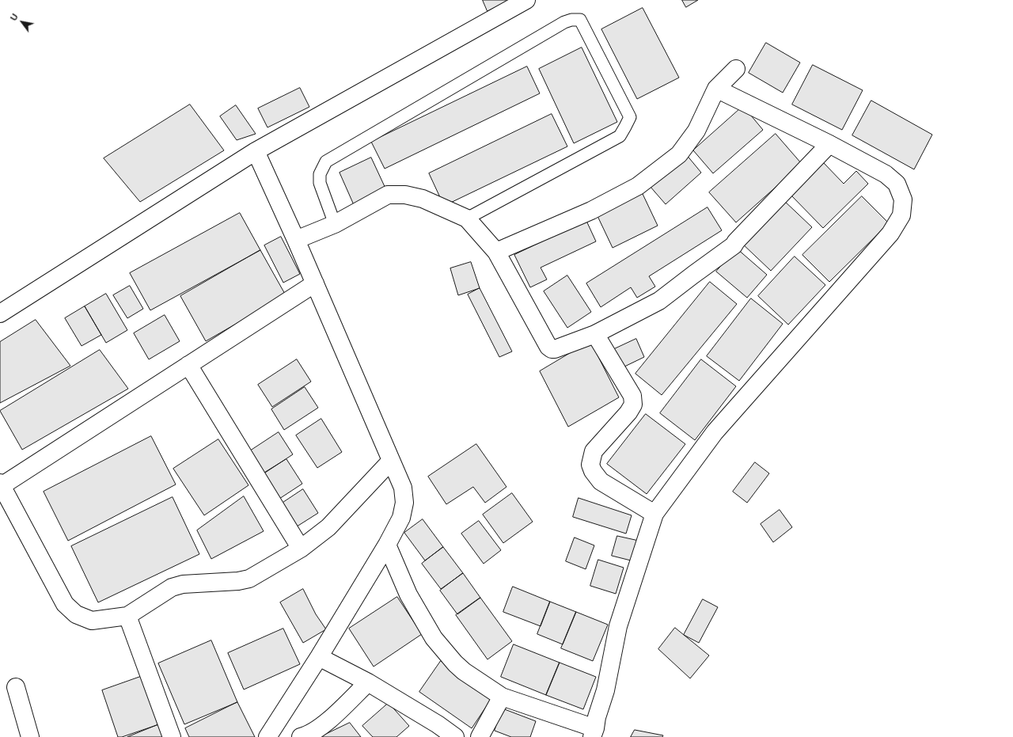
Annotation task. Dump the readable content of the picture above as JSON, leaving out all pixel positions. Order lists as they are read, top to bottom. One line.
{"north":"top left"}
